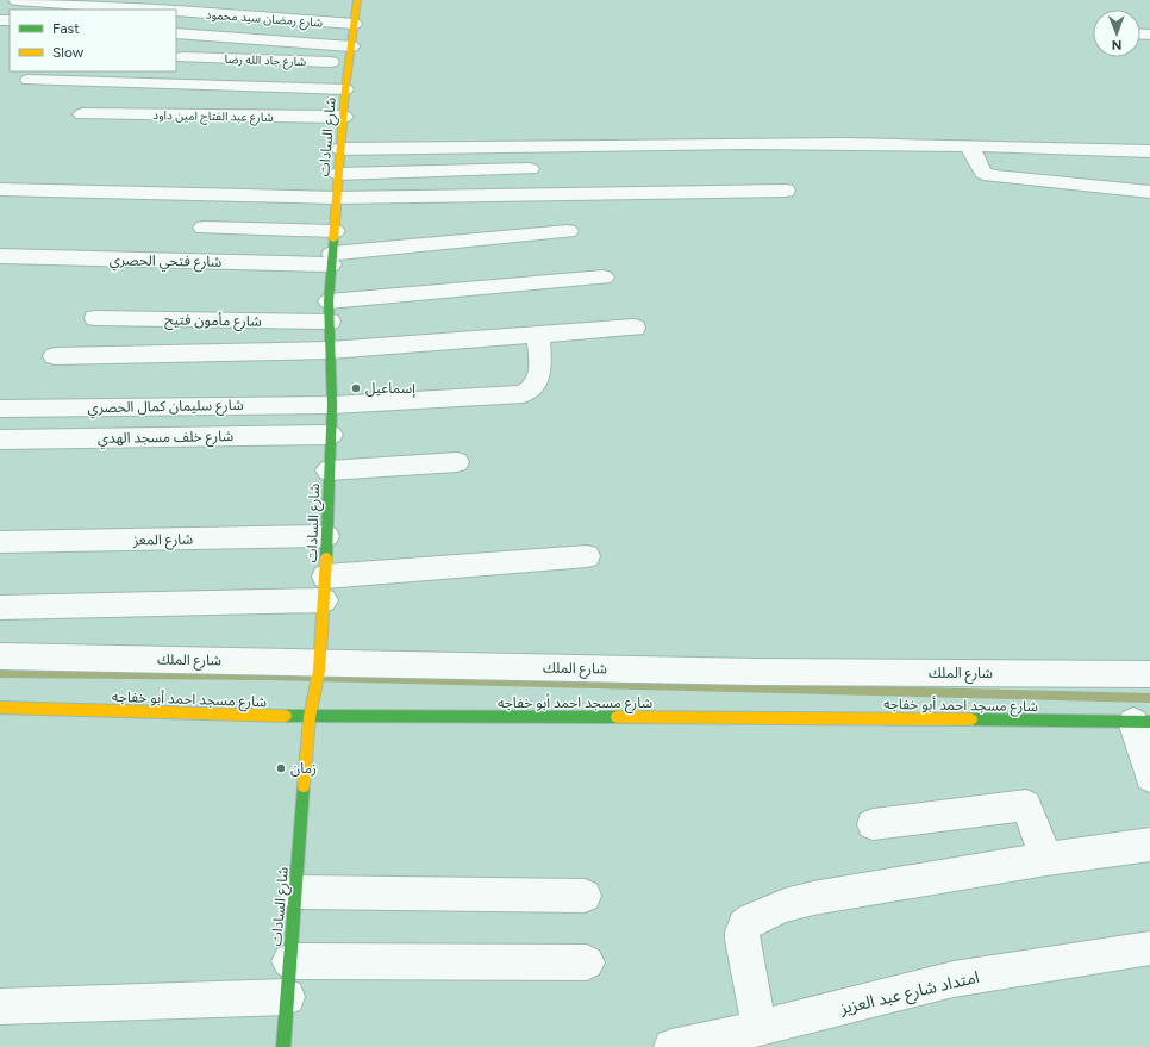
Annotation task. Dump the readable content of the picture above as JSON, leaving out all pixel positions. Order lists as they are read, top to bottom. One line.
{"streets":{"street":["شارع رمضان سيد محمود","شارع جاد الله رضا","شارع عبد الفتاح امين داود","شارع السادات","شارع فتحي الحصري","شارع مأمون فتيح","شارع سليمان كمال الحصري","شارع خلف مسجد الهدي","شارع المعز","شارع الملك","شارع مسجد احمد أبو خفاجه","امتداد شارع عبد العزيز"]},"crossings":[["شارع رمضان سيد محمود","شارع السادات"],["شارع جاد الله رضا","شارع السادات"],["شارع عبد الفتاح امين داود","شارع السادات"],["شارع السادات","شارع فتحي الحصري"],["شارع السادات","شارع مأمون فتيح"],["شارع السادات","شارع سليمان كمال الحصري"],["شارع السادات","شارع خلف مسجد الهدي"],["شارع السادات","شارع المعز"],["شارع السادات","شارع الملك"],["شارع السادات","شارع مسجد احمد أبو خفاجه"]],"places":["إسماعيل","زمان"],"legend":["Fast","Slow"],"north":"bottom"}
